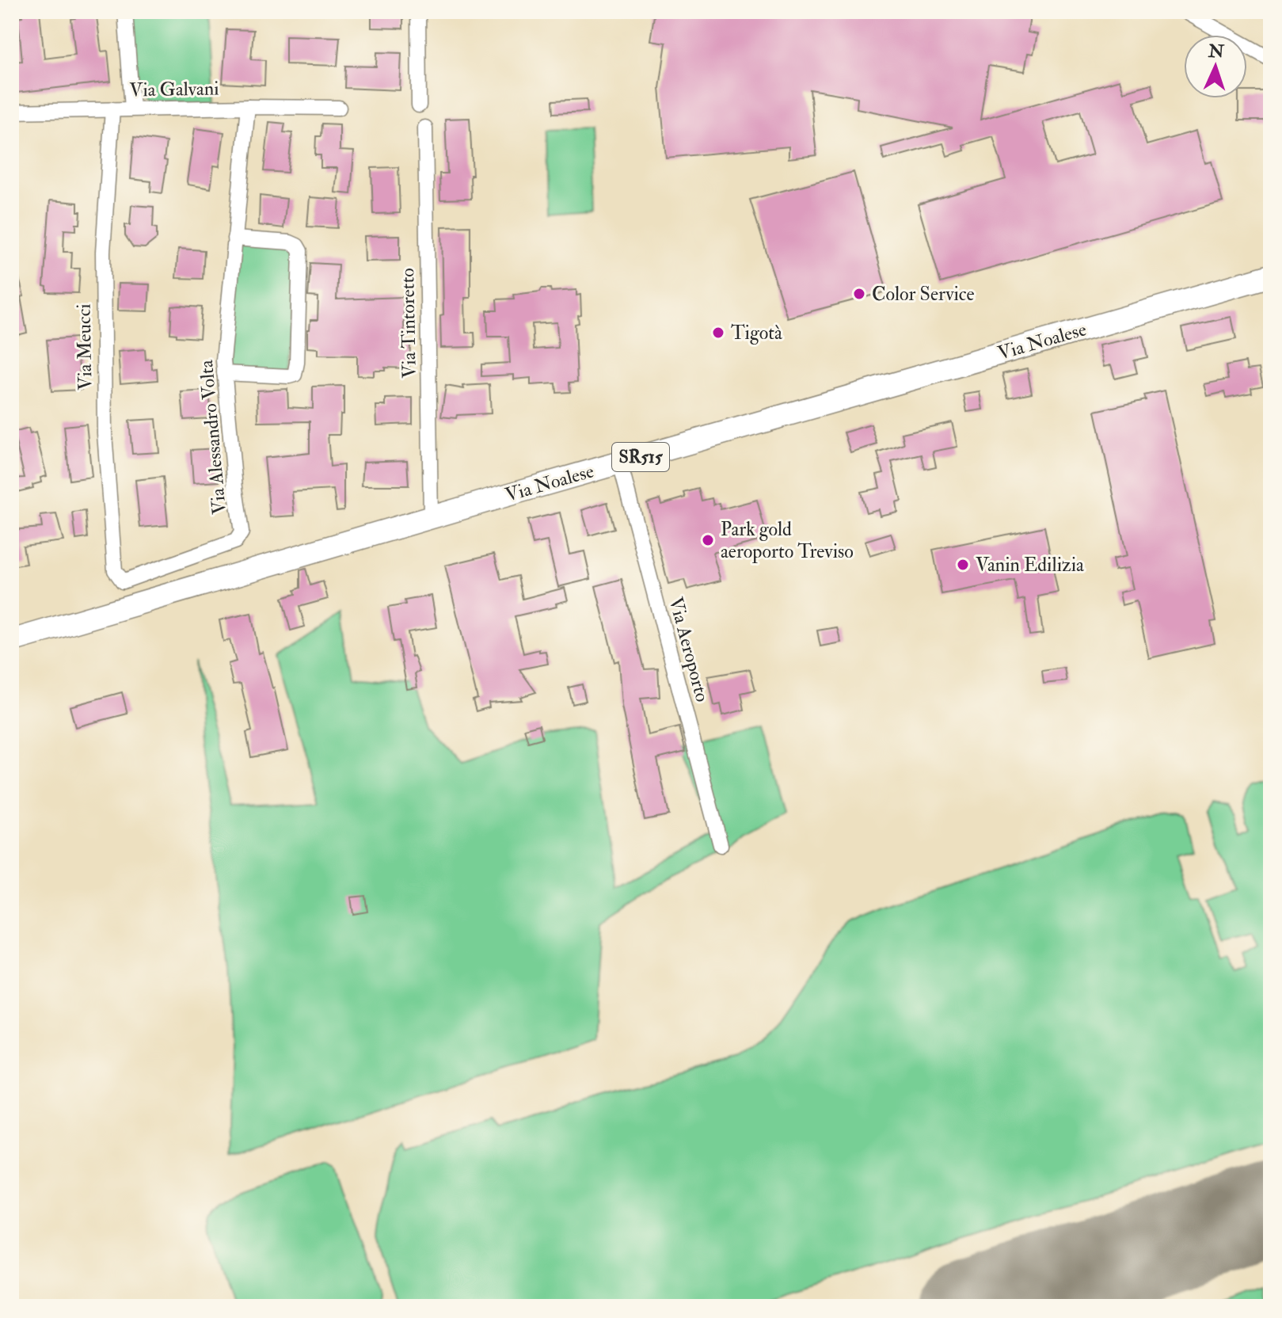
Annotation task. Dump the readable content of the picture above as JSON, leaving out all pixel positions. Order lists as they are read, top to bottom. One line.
{"streets":{"main road":["Via Noalese","SR515"],"street":["Via Galvani","Via Tintoretto","Via Meucci","Via Alessandro Volta","Via Aeroporto"]},"crossings":[["Via Galvani","Via Meucci"],["Via Galvani","Via Alessandro Volta"],["Via Tintoretto","Via Noalese"],["Via Noalese","Via Aeroporto"],["Via Meucci","Via Alessandro Volta"]],"places":["Color Service","Tigotà","Park gold aeroporto Treviso","Vanin Edilizia"],"north":"top"}
